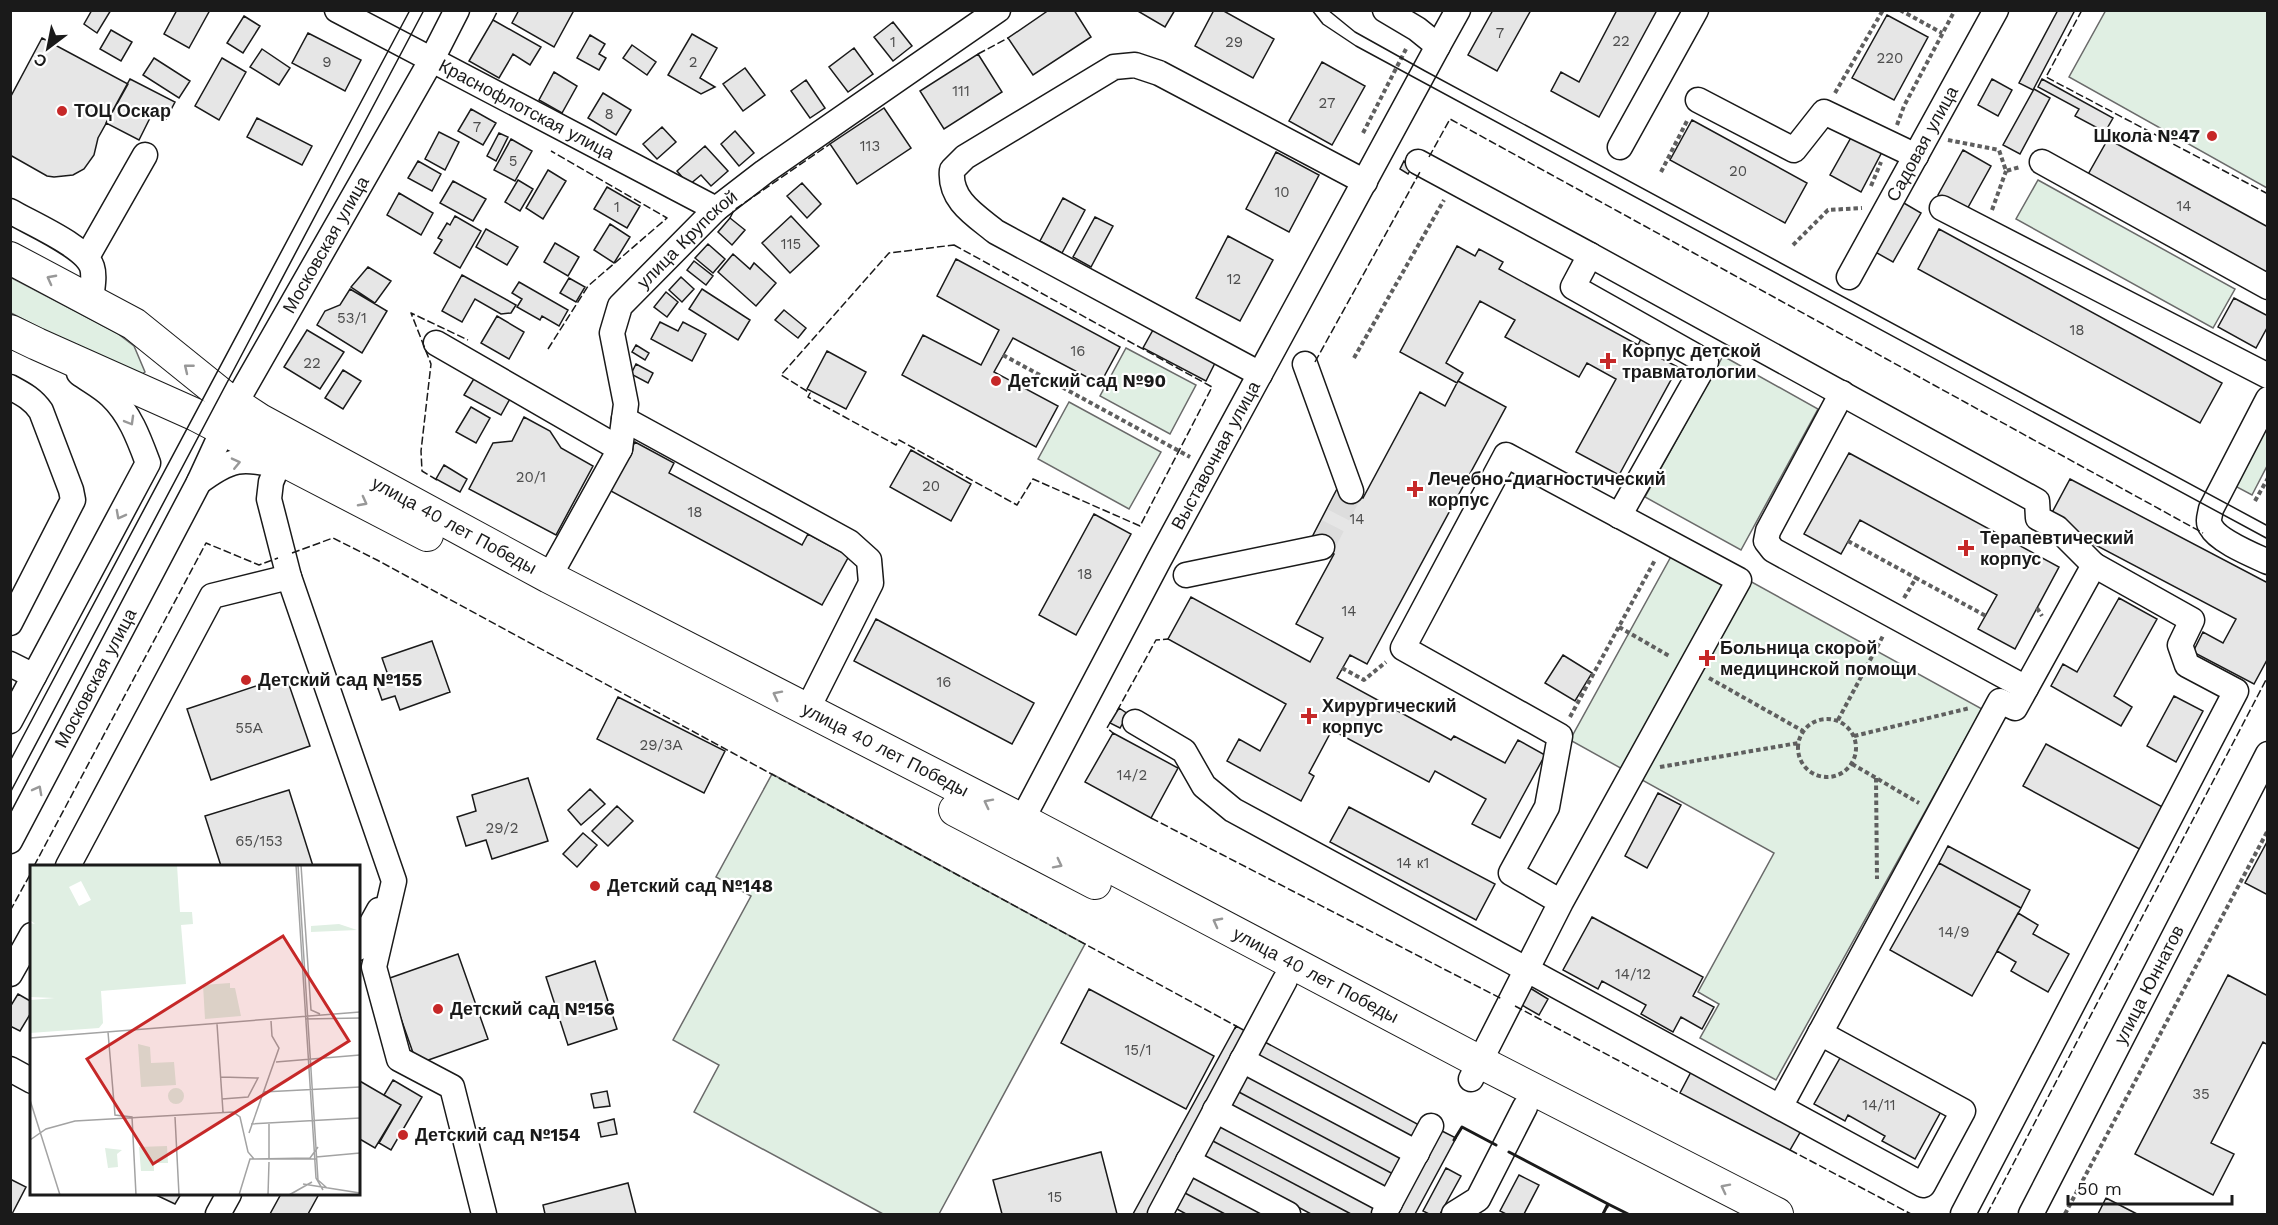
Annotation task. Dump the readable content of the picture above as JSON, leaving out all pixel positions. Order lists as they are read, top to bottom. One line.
{"streets":{"main road":["улица 40 лет Победы"],"street":["Краснофлотская улица","Садовая улица","улица Крупской","Московская улица","Выставочная улица","улица Юннатов"]},"crossings":[["Краснофлотская улица","улица Крупской"],["Краснофлотская улица","Московская улица"],["улица Крупской","улица 40 лет Победы"],["Московская улица","улица 40 лет Победы"],["Выставочная улица","улица 40 лет Победы"]],"places":{"other":["ТОЦ Оскар","Школа №47","Детский сад №90","Детский сад №155","Детский сад №148","Детский сад №156","Детский сад №154"],"health":["Корпус детской травматологии","Лечебно-диагностический корпус","Терапевтический корпус","Больница скорой медицинской помощи","Хирургический корпус"]},"house_numbers":["7","22","1","29","220","9","2","111","27","8","7","113","5","20","10","14","1","115","12","53/1","18","16","22","20/1","20","18","14","18","14","16","55А","29/3А","14/2","29/2","65/153","14 к1","14/9","14/12","15/1","35","14/11","15"],"scale_bar":"50 m","north":"bottom left"}
